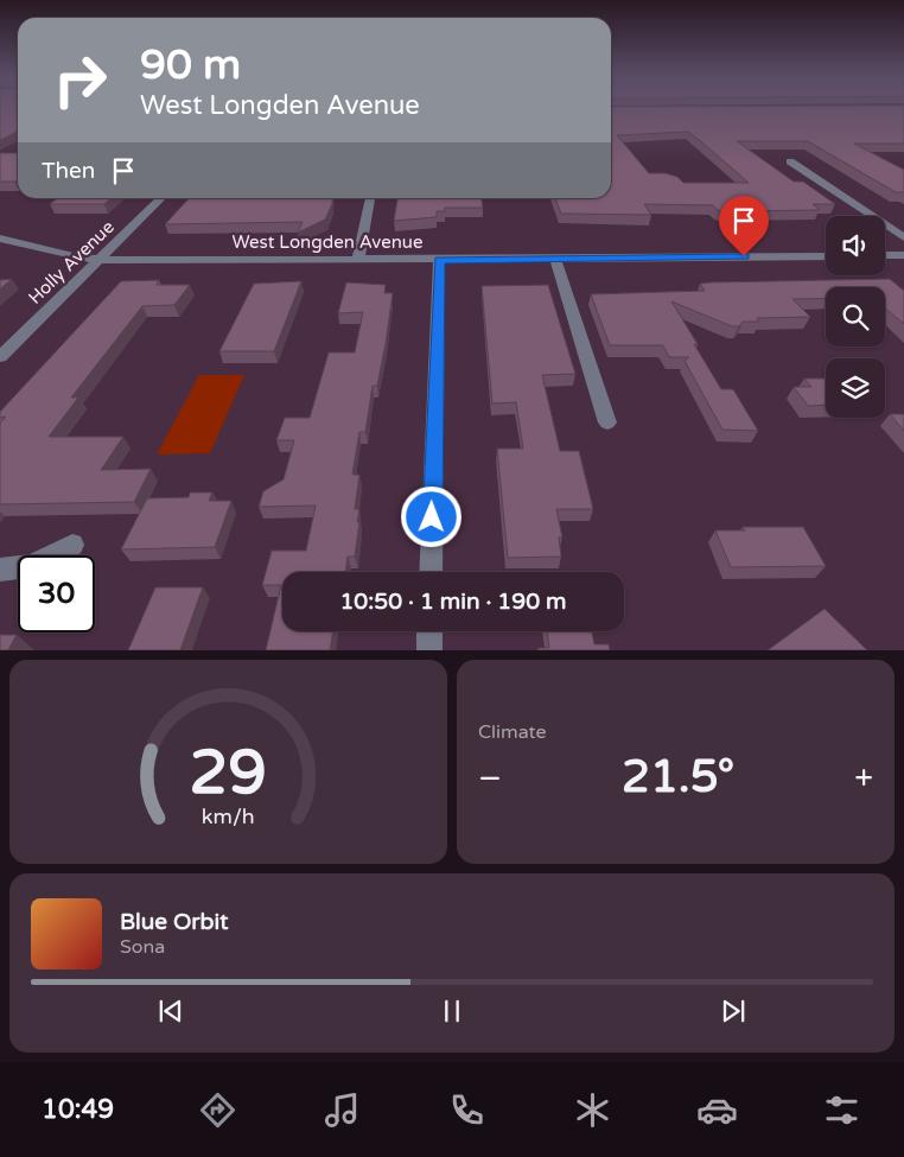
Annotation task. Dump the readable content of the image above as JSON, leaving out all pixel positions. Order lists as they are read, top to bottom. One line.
{"streets":{"street":["West Longden Avenue","Holly Avenue"]},"crossings":[["West Longden Avenue","Holly Avenue"]],"page":{"turn":["90 m","West Longden Avenue"],"then":"Then","limit":"30","trip":"10:50 · 1 min · 190 m","tile":"Climate","heat":["−","21.5°","+"],"song":["Blue Orbit","Sona"],"tabs":"10:49","gauge":["29","km/h"]}}
